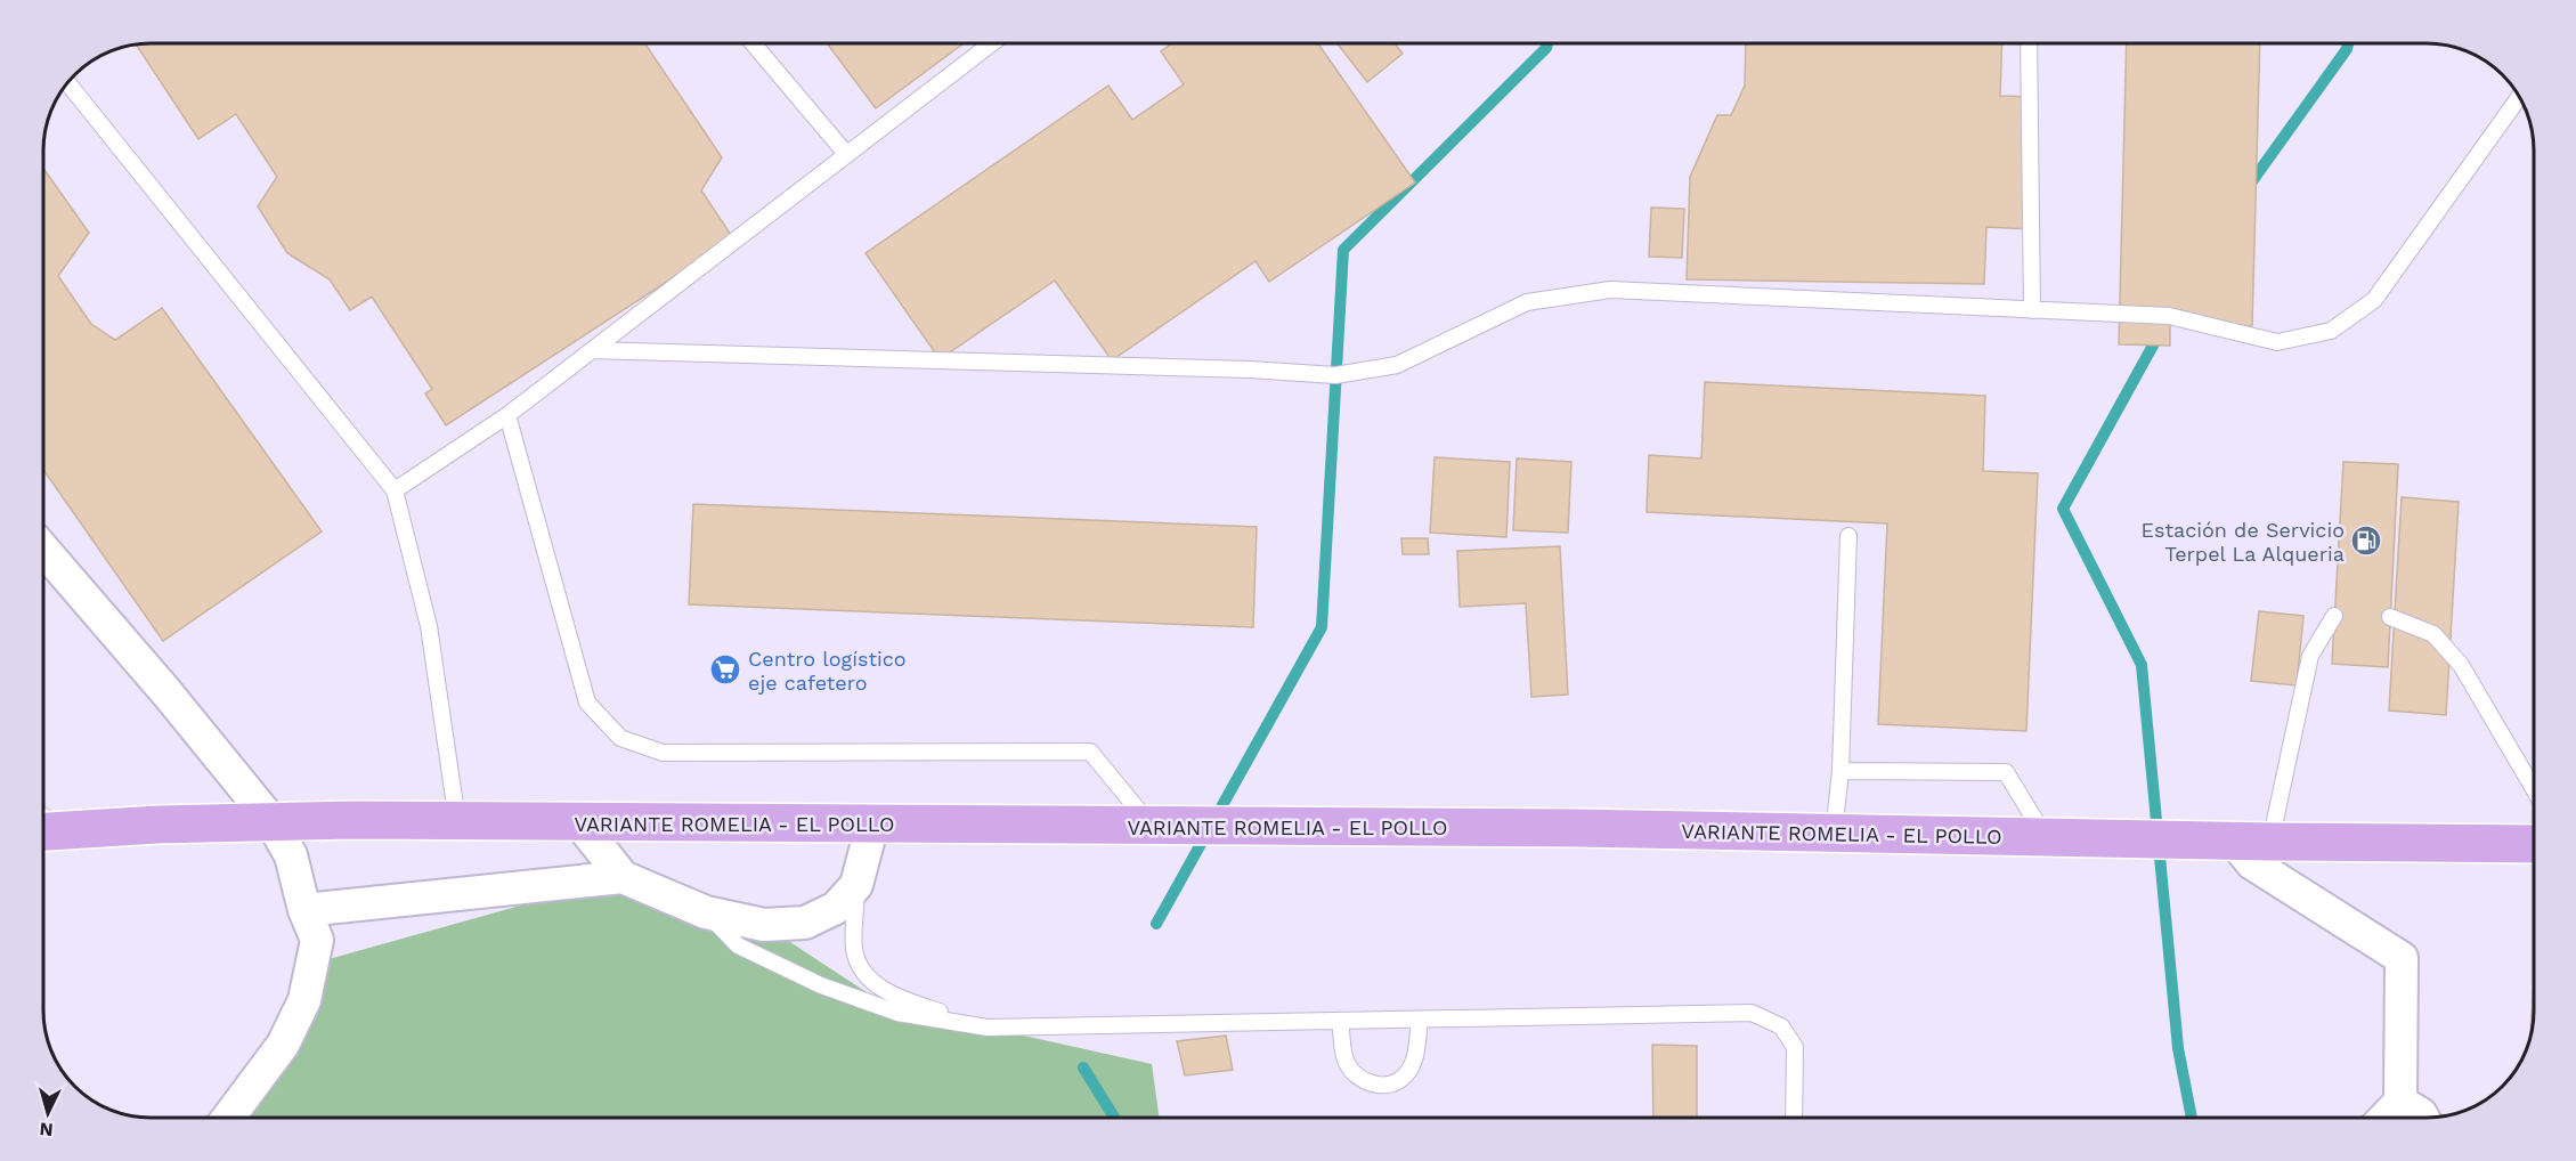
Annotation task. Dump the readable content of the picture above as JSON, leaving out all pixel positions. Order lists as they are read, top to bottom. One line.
{"streets":{"highway":["VARIANTE ROMELIA - EL POLLO"]},"places":{"fuel station":["Estación de Servicio Terpel La Alqueria"],"supermarket":["Centro logístico eje cafetero"]},"north":"bottom"}
